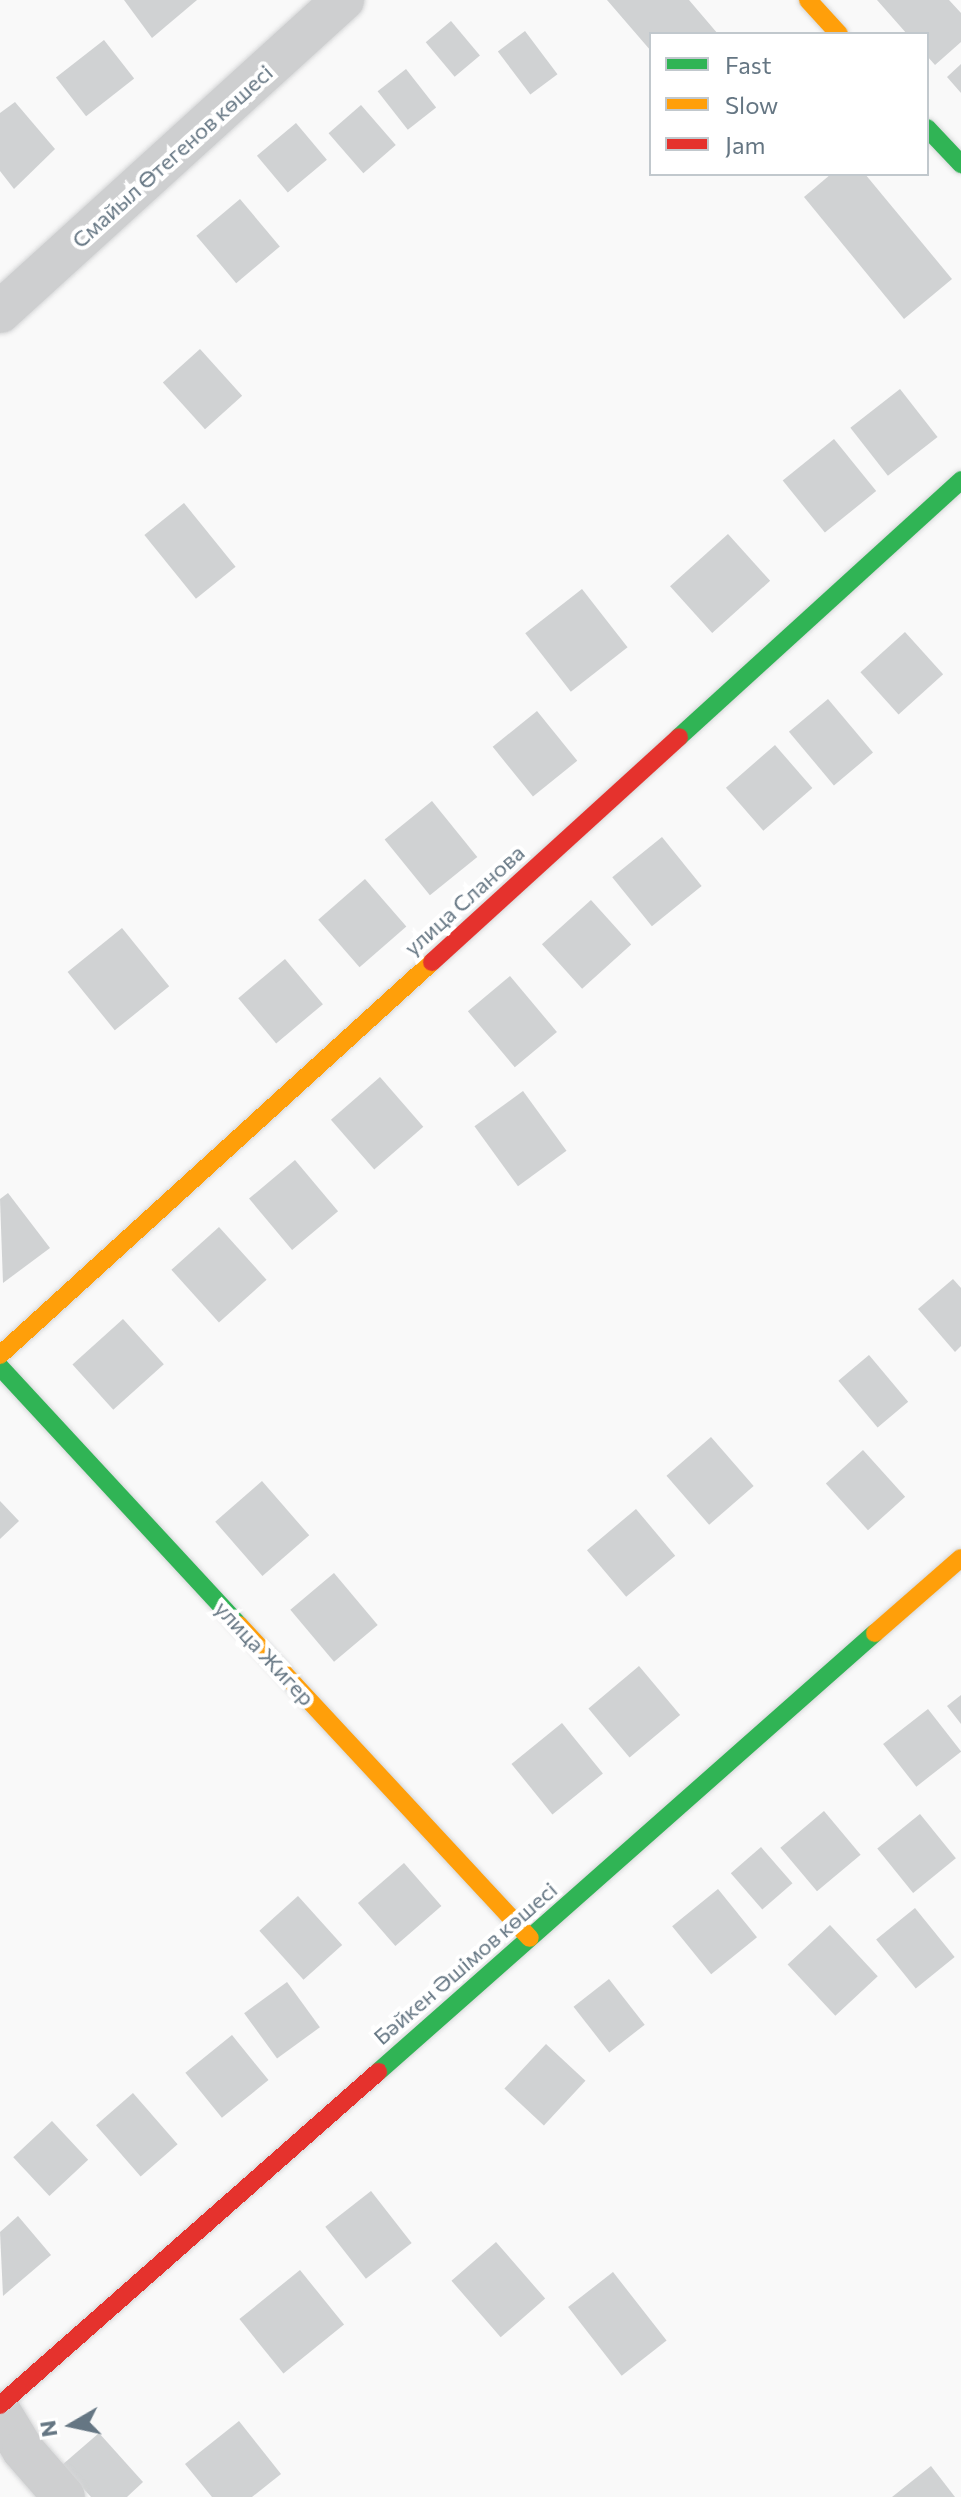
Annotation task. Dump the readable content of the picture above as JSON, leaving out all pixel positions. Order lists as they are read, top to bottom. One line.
{"streets":{"street":["Смайыл Өтегенов көшесі","улица Сланова","улица Жигер","Бәйкен Әшімов көшесі"]},"crossings":[["улица Жигер","Бәйкен Әшімов көшесі"]],"legend":["Fast","Slow","Jam"],"north":"left"}
